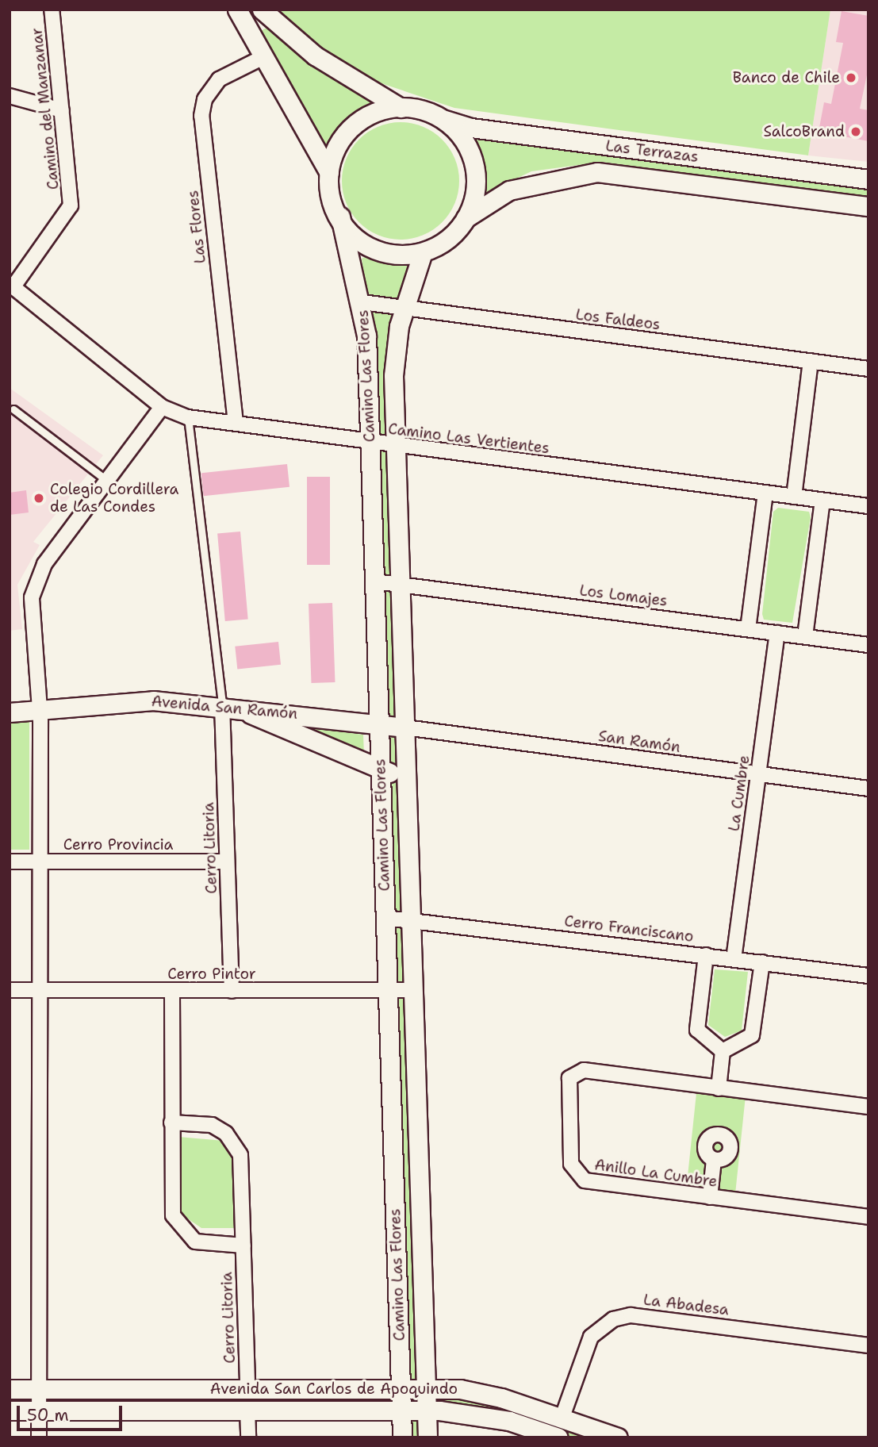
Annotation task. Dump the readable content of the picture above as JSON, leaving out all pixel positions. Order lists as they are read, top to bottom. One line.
{"streets":{"street":["Camino del Manzanar","Las Terrazas","Las Flores","Los Faldeos","Camino Las Flores","Camino Las Vertientes","Los Lomajes","Avenida San Ramón","San Ramón","La Cumbre","Cerro Provincia","Cerro Litoria","Cerro Franciscano","Cerro Pintor","Anillo La Cumbre","La Abadesa","Avenida San Carlos de Apoquindo"]},"crossings":[["Camino del Manzanar","Camino Las Vertientes"],["Las Terrazas","Camino Las Flores"],["Las Flores","Camino Las Vertientes"],["Los Faldeos","Camino Las Flores"],["Camino Las Flores","Camino Las Vertientes"],["Camino Las Flores","Los Lomajes"],["Camino Las Flores","Avenida San Ramón"],["Camino Las Flores","San Ramón"],["Camino Las Flores","Cerro Franciscano"],["Camino Las Flores","Cerro Pintor"],["Camino Las Flores","Avenida San Carlos de Apoquindo"],["Los Lomajes","La Cumbre"],["Avenida San Ramón","San Ramón"],["Avenida San Ramón","Cerro Litoria"],["San Ramón","La Cumbre"],["La Cumbre","Cerro Franciscano"],["Cerro Provincia","Cerro Litoria"],["Cerro Litoria","Cerro Pintor"],["Cerro Litoria","Avenida San Carlos de Apoquindo"],["La Abadesa","Avenida San Carlos de Apoquindo"]],"places":["Banco de Chile","SalcoBrand","Colegio Cordillera de Las Condes"],"scale_bar":"50 m"}
